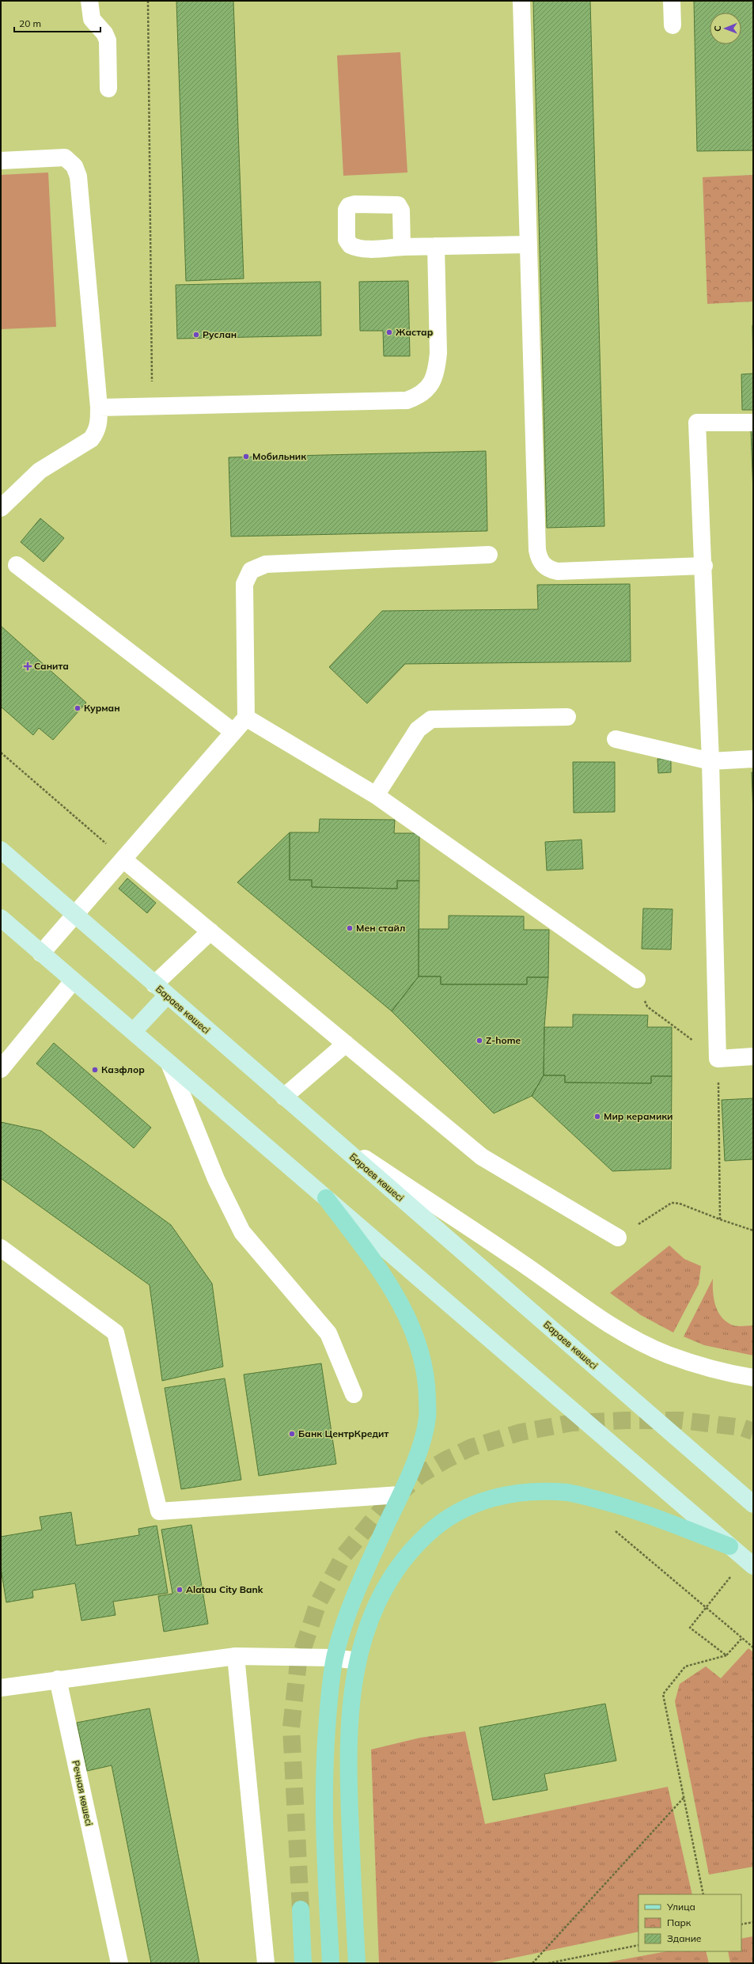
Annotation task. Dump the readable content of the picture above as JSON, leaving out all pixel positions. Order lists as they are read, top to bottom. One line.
{"streets":{"main road":["Бараев көшесі"],"street":["Речная көшесі"]},"places":{"other":["Жастар","Руслан","Мобильник","Курман","Мен стайл","Z-home","Казфлор","Мир керамики","Банк ЦентрКредит","Alatau City Bank"],"health":["Санита"]},"legend":["Улица","Парк","Здание"],"scale_bar":"20 m","north":"left"}
